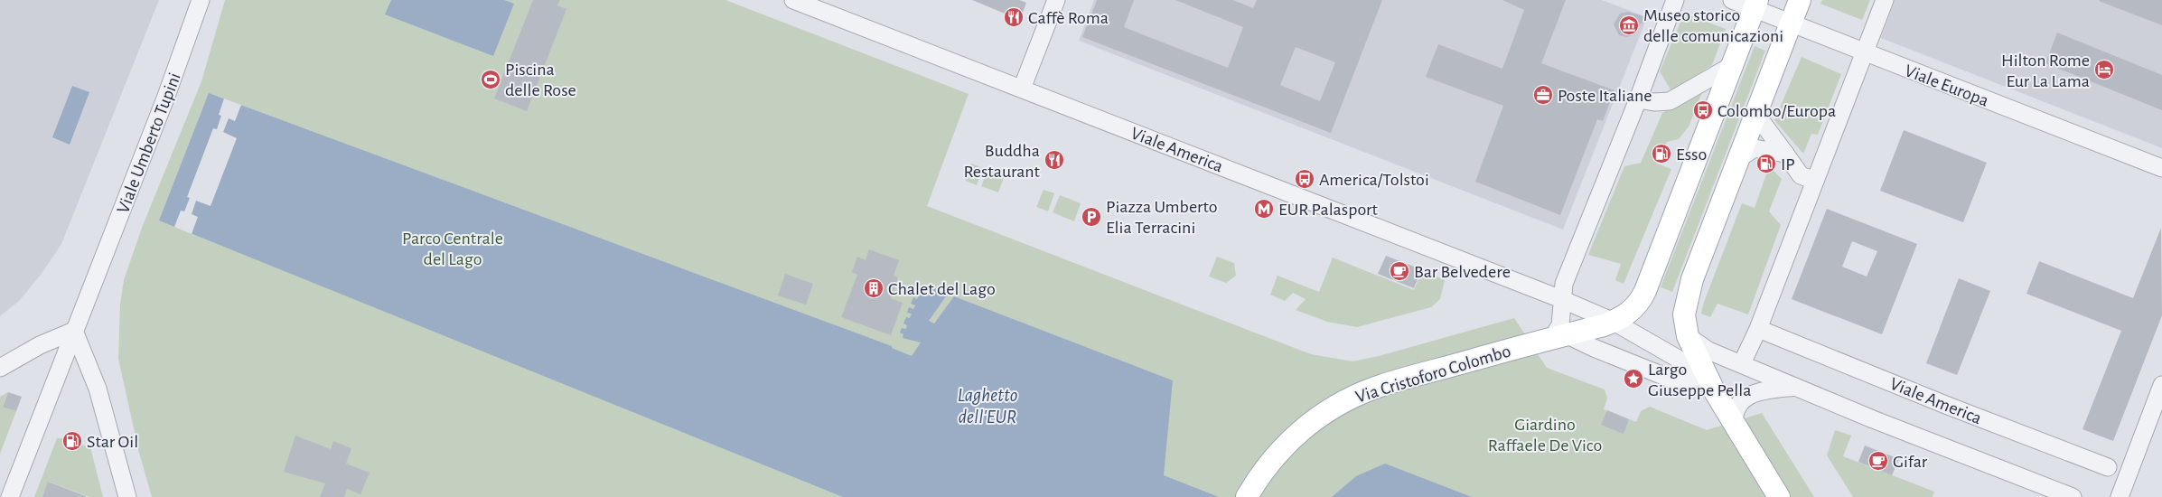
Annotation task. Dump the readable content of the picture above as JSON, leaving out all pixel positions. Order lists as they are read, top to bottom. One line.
{"streets":{"main road":["Via Cristoforo Colombo"],"street":["Viale Europa","Viale Umberto Tupini","Viale America"]},"crossings":[["Viale Europa","Via Cristoforo Colombo"]],"water":["Laghetto dell'EUR"],"parks":["Parco Centrale del Lago","Giardino Raffaele De Vico"],"places":{"restaurant":["Caffè Roma","Buddha Restaurant"],"museum":["Museo storico delle comunicazioni"],"hotel":["Hilton Rome Eur La Lama"],"sports":["Piscina delle Rose"],"office":["Poste Italiane"],"bus stop":["Colombo/Europa","America/Tolstoi"],"fuel station":["Esso","IP","Star Oil"],"metro station":["EUR Palasport"],"parking":["Piazza Umberto Elia Terracini"],"cafe":["Bar Belvedere","Gifar"],"building":["Chalet del Lago"],"place":["Largo Giuseppe Pella"]}}
